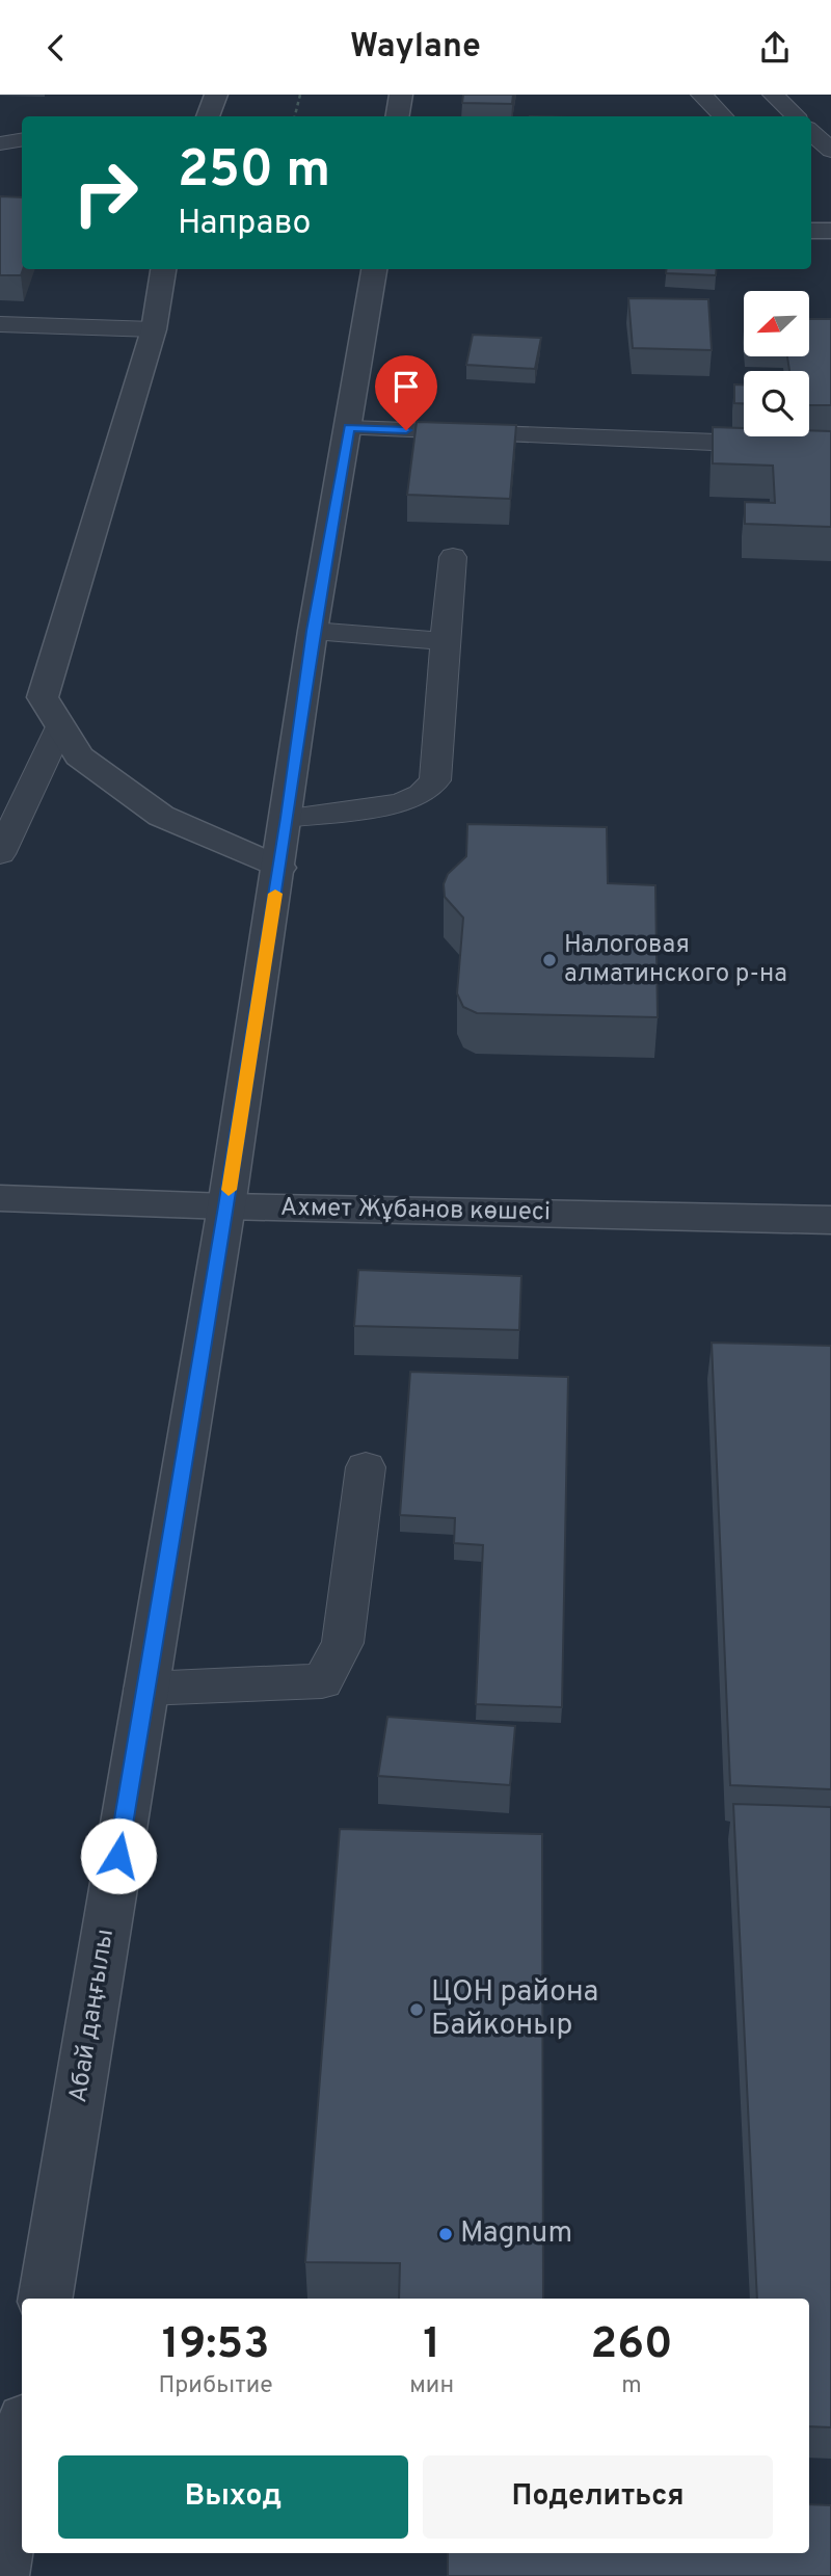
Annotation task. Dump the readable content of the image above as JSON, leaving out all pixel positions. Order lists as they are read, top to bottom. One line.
{"streets":{"street":["Ахмет Жұбанов көшесі","Абай даңғылы"]},"crossings":[["Ахмет Жұбанов көшесі","Абай даңғылы"]],"places":["Налоговая алматинского р-на","ЦОН района Байконыр","Magnum"],"north":"bottom left","page":{"header":"Waylane","turn":["250 m","Направо"],"eta":["19:53","Прибытие","1","мин","260","m"],"buttons":["Выход","Поделиться"]}}
